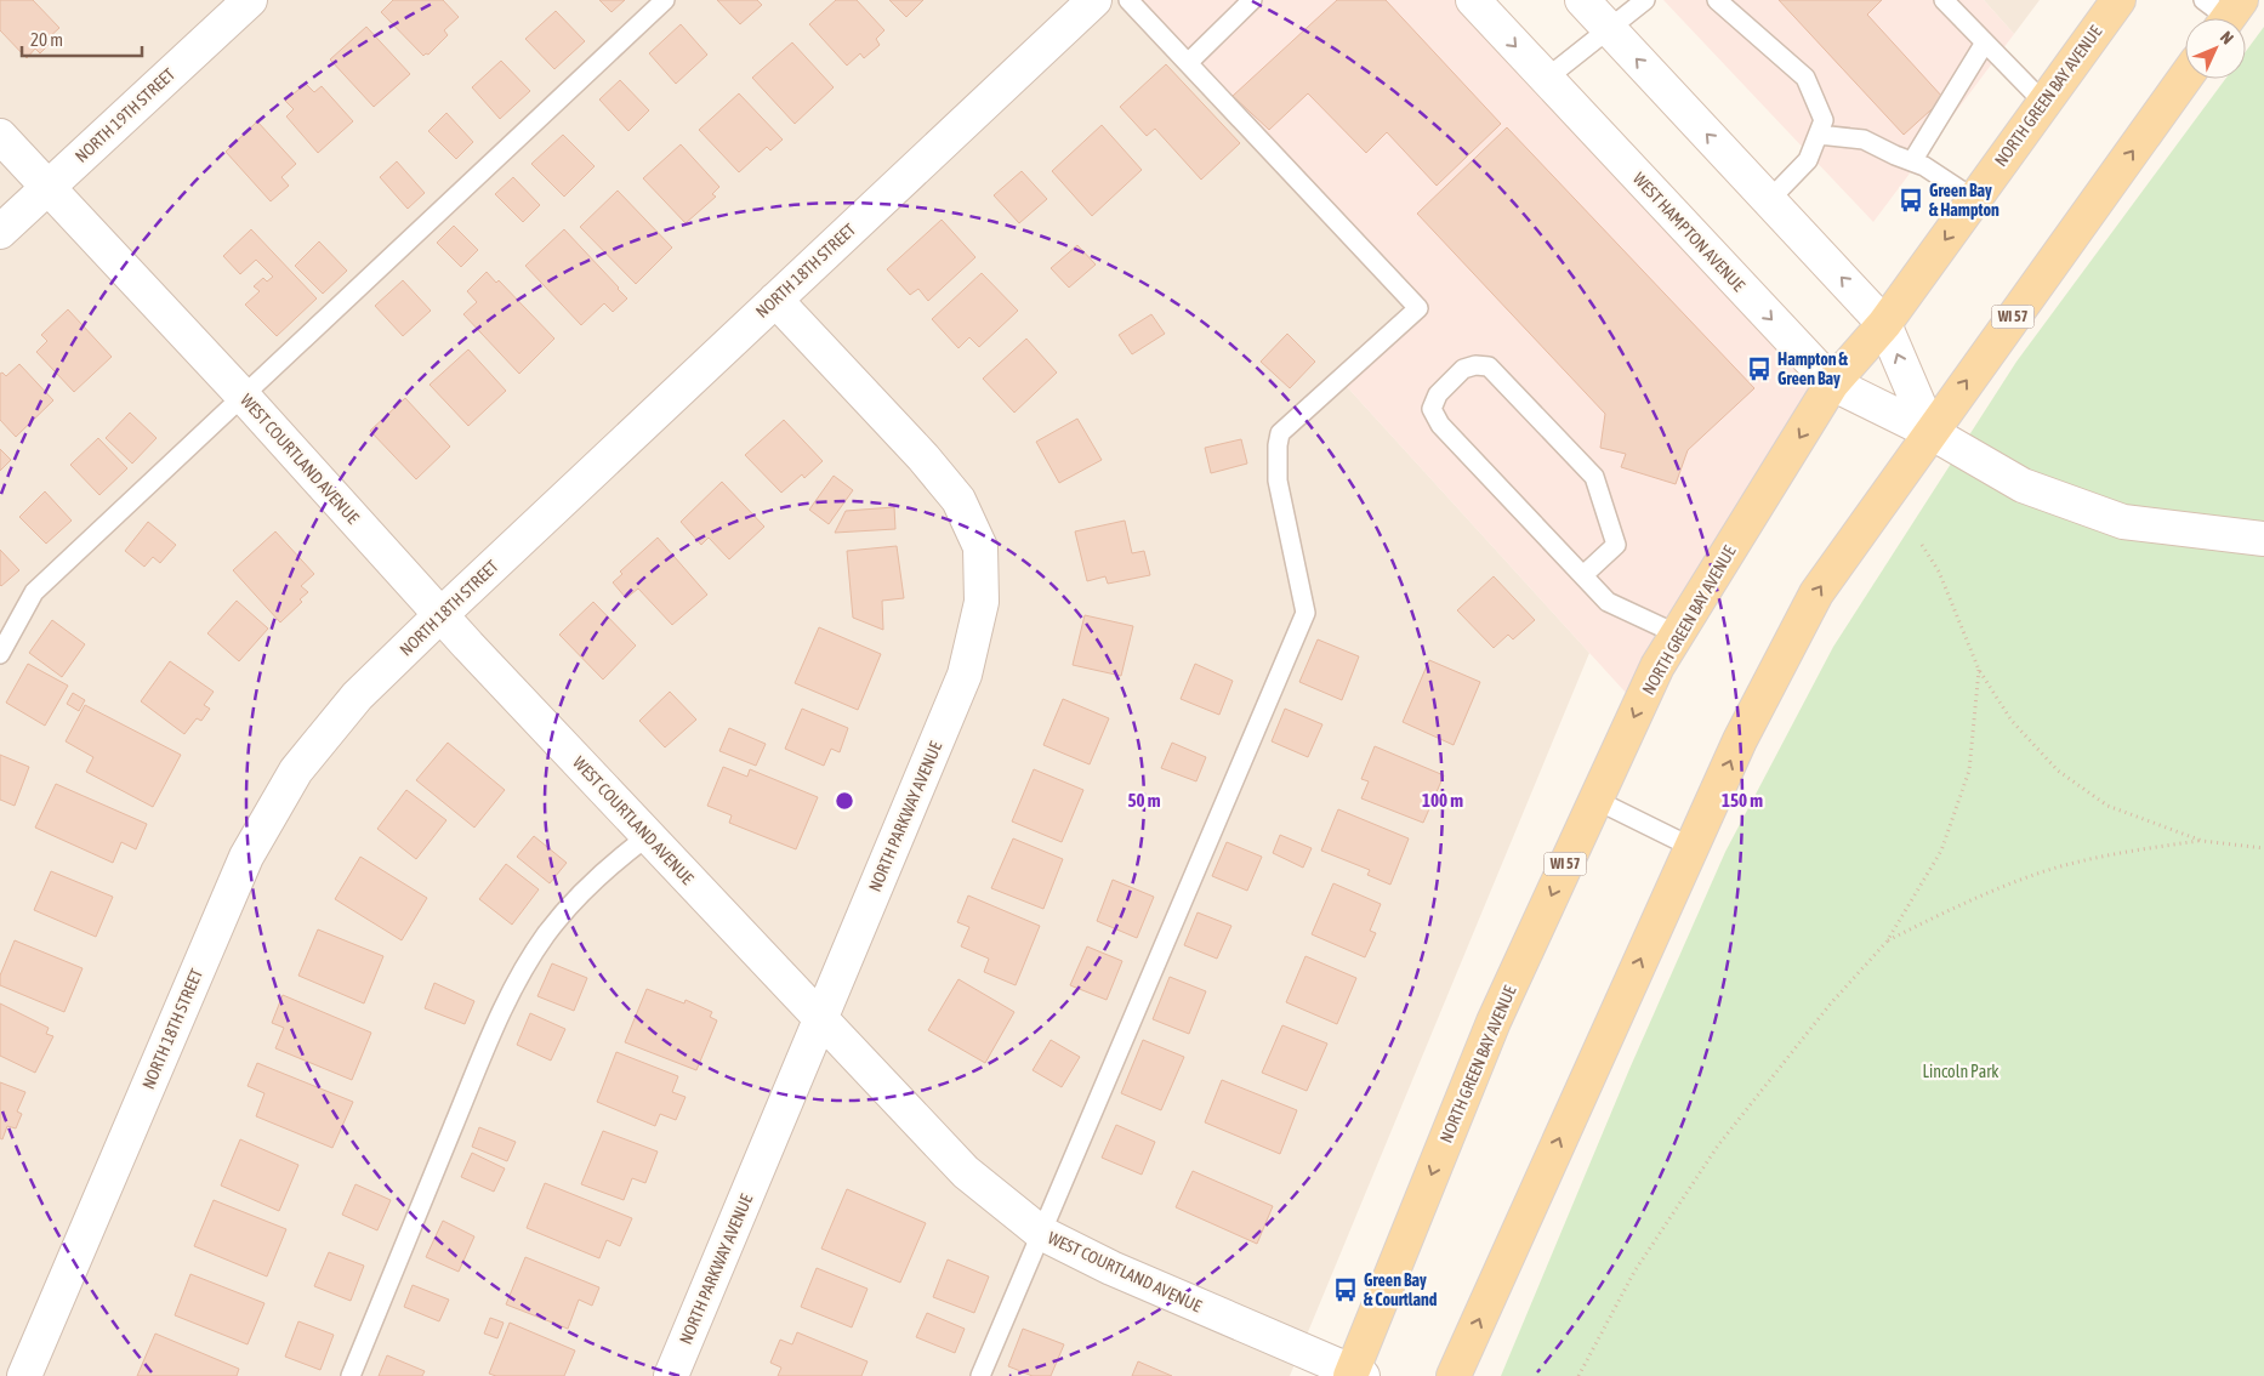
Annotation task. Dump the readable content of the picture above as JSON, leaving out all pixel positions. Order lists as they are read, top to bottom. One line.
{"streets":{"main road":["NORTH GREEN BAY AVENUE","WI 57"],"street":["NORTH 19TH STREET","WEST HAMPTON AVENUE","NORTH 18TH STREET","WEST COURTLAND AVENUE","NORTH PARKWAY AVENUE"]},"crossings":[["NORTH GREEN BAY AVENUE","WEST HAMPTON AVENUE"],["NORTH GREEN BAY AVENUE","WEST COURTLAND AVENUE"],["NORTH 19TH STREET","WEST COURTLAND AVENUE"],["WEST HAMPTON AVENUE","WI 57"],["NORTH 18TH STREET","WEST COURTLAND AVENUE"],["NORTH 18TH STREET","NORTH PARKWAY AVENUE"],["WEST COURTLAND AVENUE","NORTH PARKWAY AVENUE"]],"parks":["Lincoln Park"],"places":{"bus stop":["Green Bay & Hampton","Hampton & Green Bay","Green Bay & Courtland"]},"scale_bar":"20 m","north":"top right","rings":["50 m","100 m","150 m"]}
